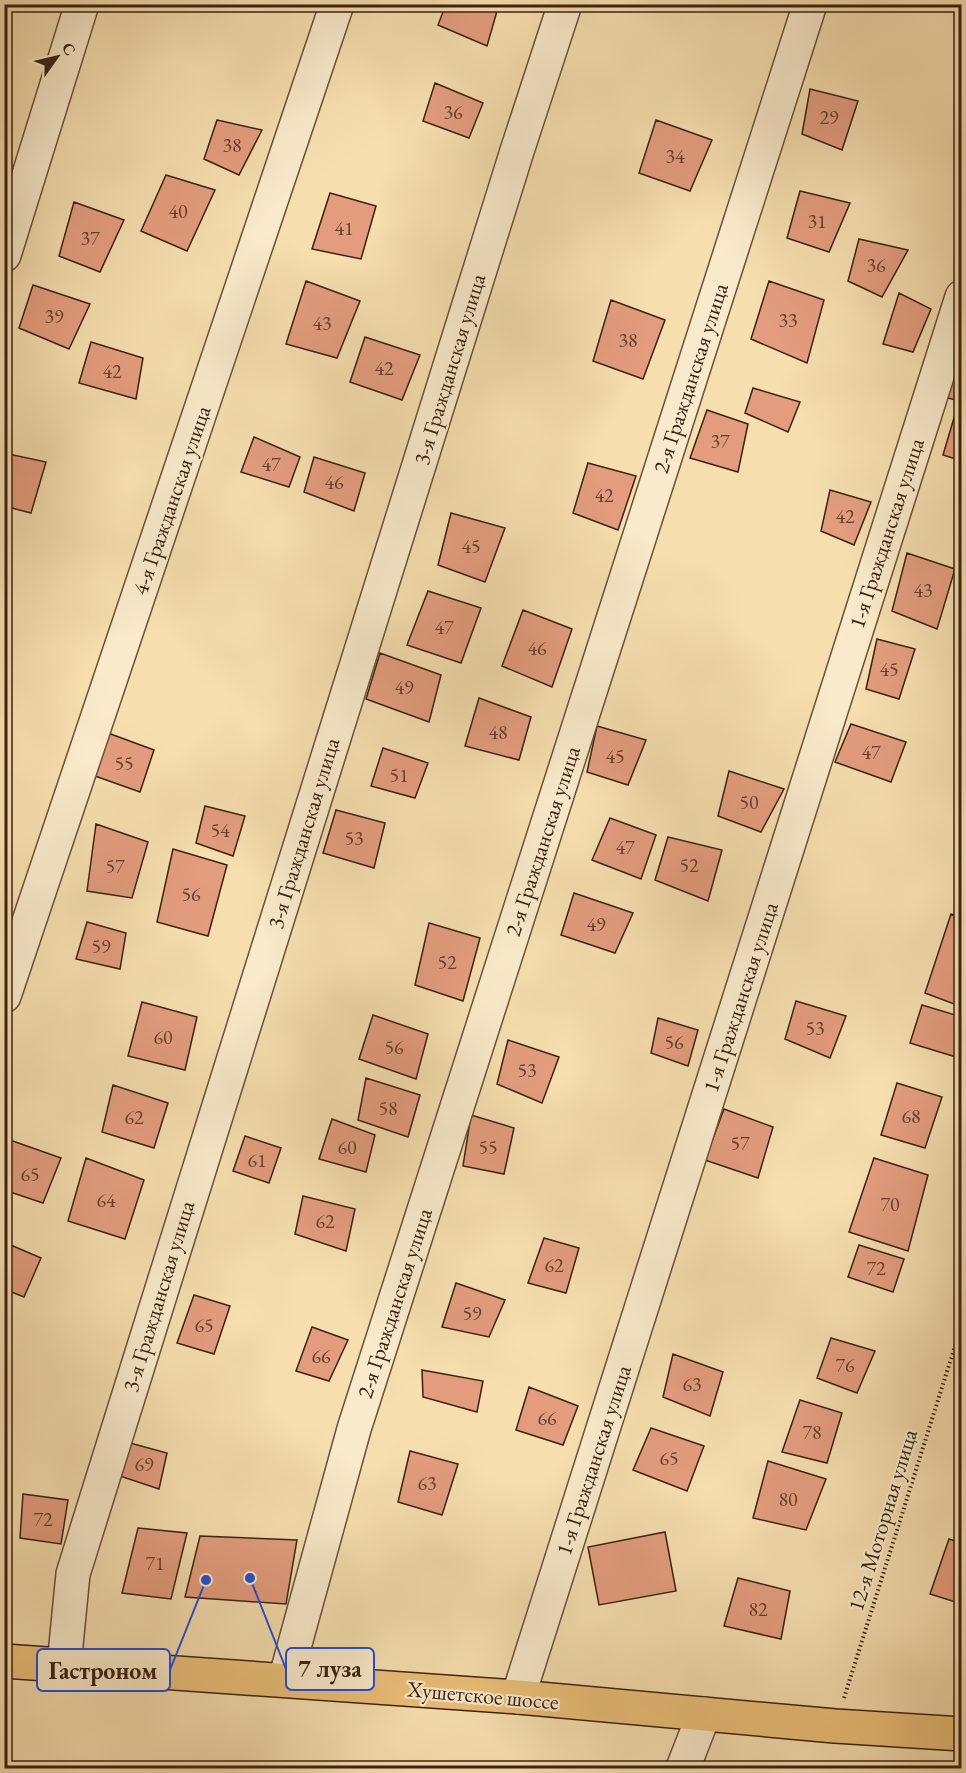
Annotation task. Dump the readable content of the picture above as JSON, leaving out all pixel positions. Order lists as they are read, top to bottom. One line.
{"streets":{"main road":["Хушетское шоссе"],"street":["3-я Гражданская улица","2-я Гражданская улица","4-я Гражданская улица","1-я Гражданская улица"],"path":["12-я Моторная улица"]},"crossings":[["3-я Гражданская улица","Хушетское шоссе"],["2-я Гражданская улица","Хушетское шоссе"],["1-я Гражданская улица","Хушетское шоссе"],["12-я Моторная улица","Хушетское шоссе"]],"places":["7 луза","Гастроном"],"house_numbers":["36","29","38","34","40","31","41","37","36","39","33","43","38","42","42","37","47","46","42","42","45","43","47","46","45","49","48","47","45","55","51","50","54","53","47","52","57","56","49","59","52","53","60","56","56","53","58","68","62","57","60","55","61","65","64","70","62","62","72","59","65","66","76","63","66","78","65","69","63","80","72","71","82"],"north":"top right"}
